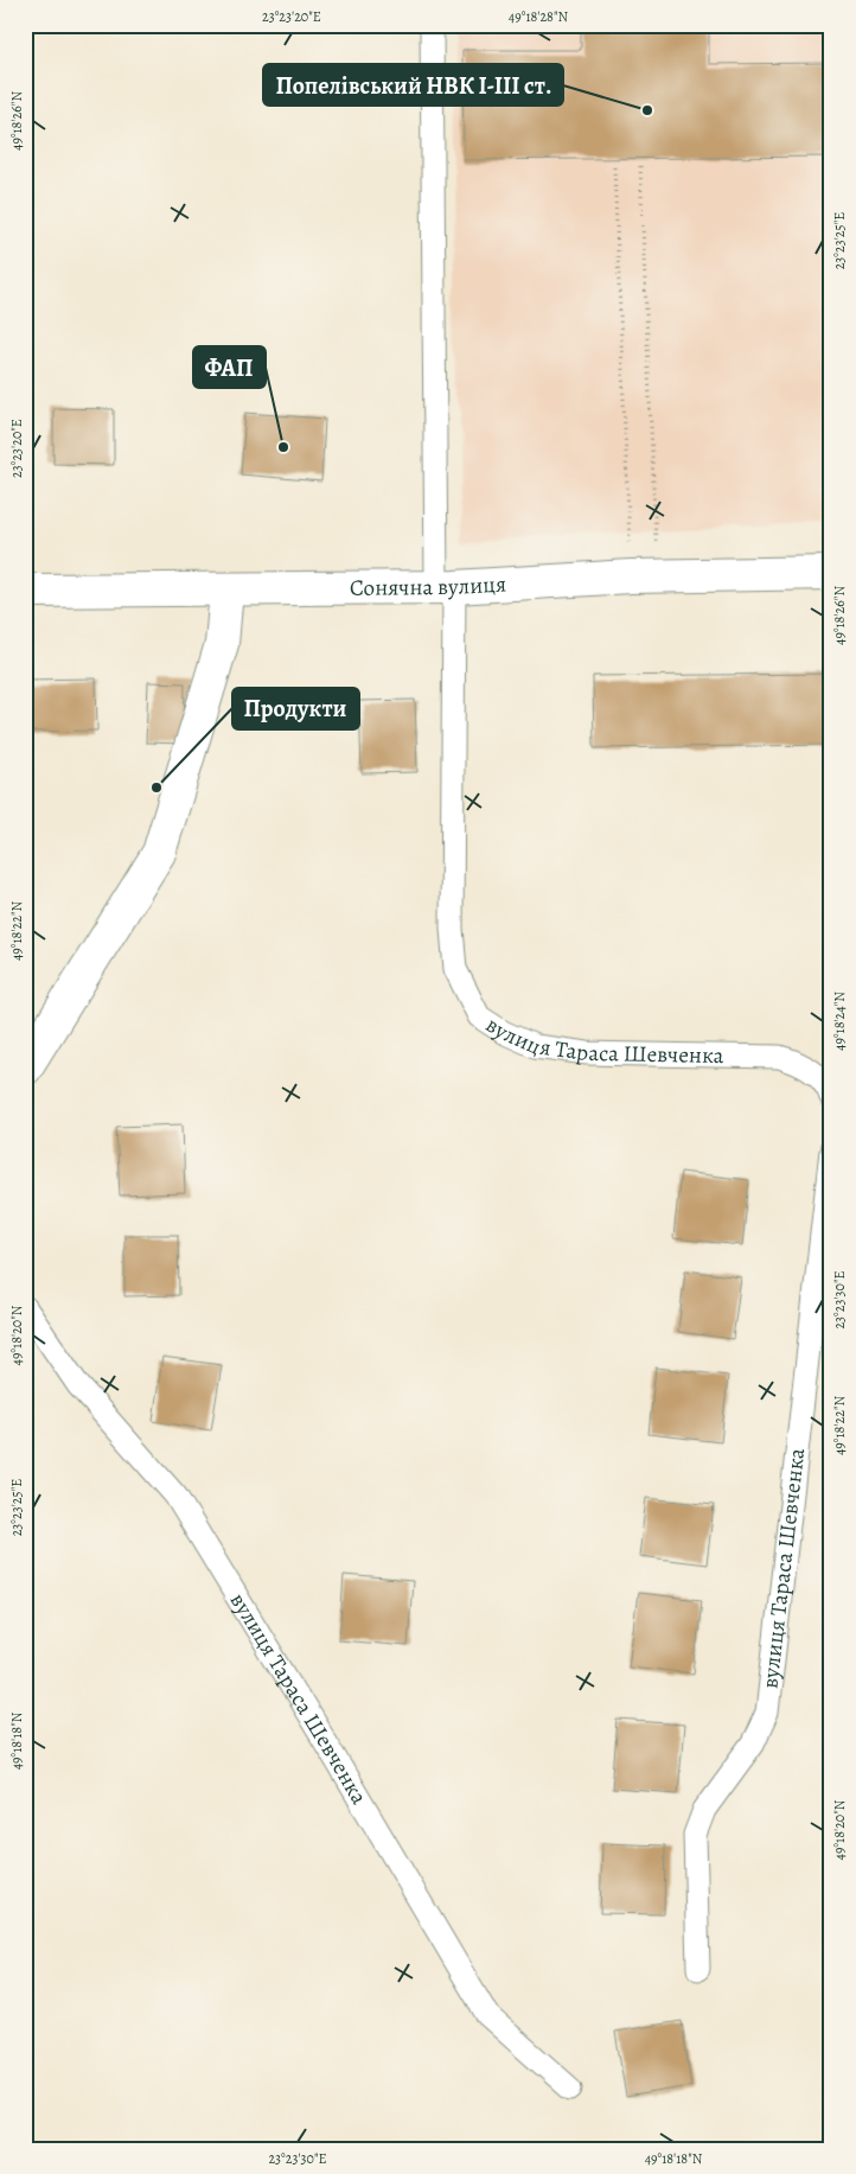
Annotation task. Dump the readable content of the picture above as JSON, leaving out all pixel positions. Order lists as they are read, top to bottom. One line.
{"streets":{"street":["Сонячна вулиця"],"lane":["вулиця Тараса Шевченка"]},"crossings":[["Сонячна вулиця","вулиця Тараса Шевченка"]],"places":["Попелівський НВК І-ІІІ ст.","ФАП","Продукти"],"coordinates":["23°23'20\"E","49°18'28\"N","49°18'26\"N","23°23'25\"E","49°18'22\"N","49°18'24\"N","23°23'30\"E","49°18'20\"N","49°18'18\"N"]}
